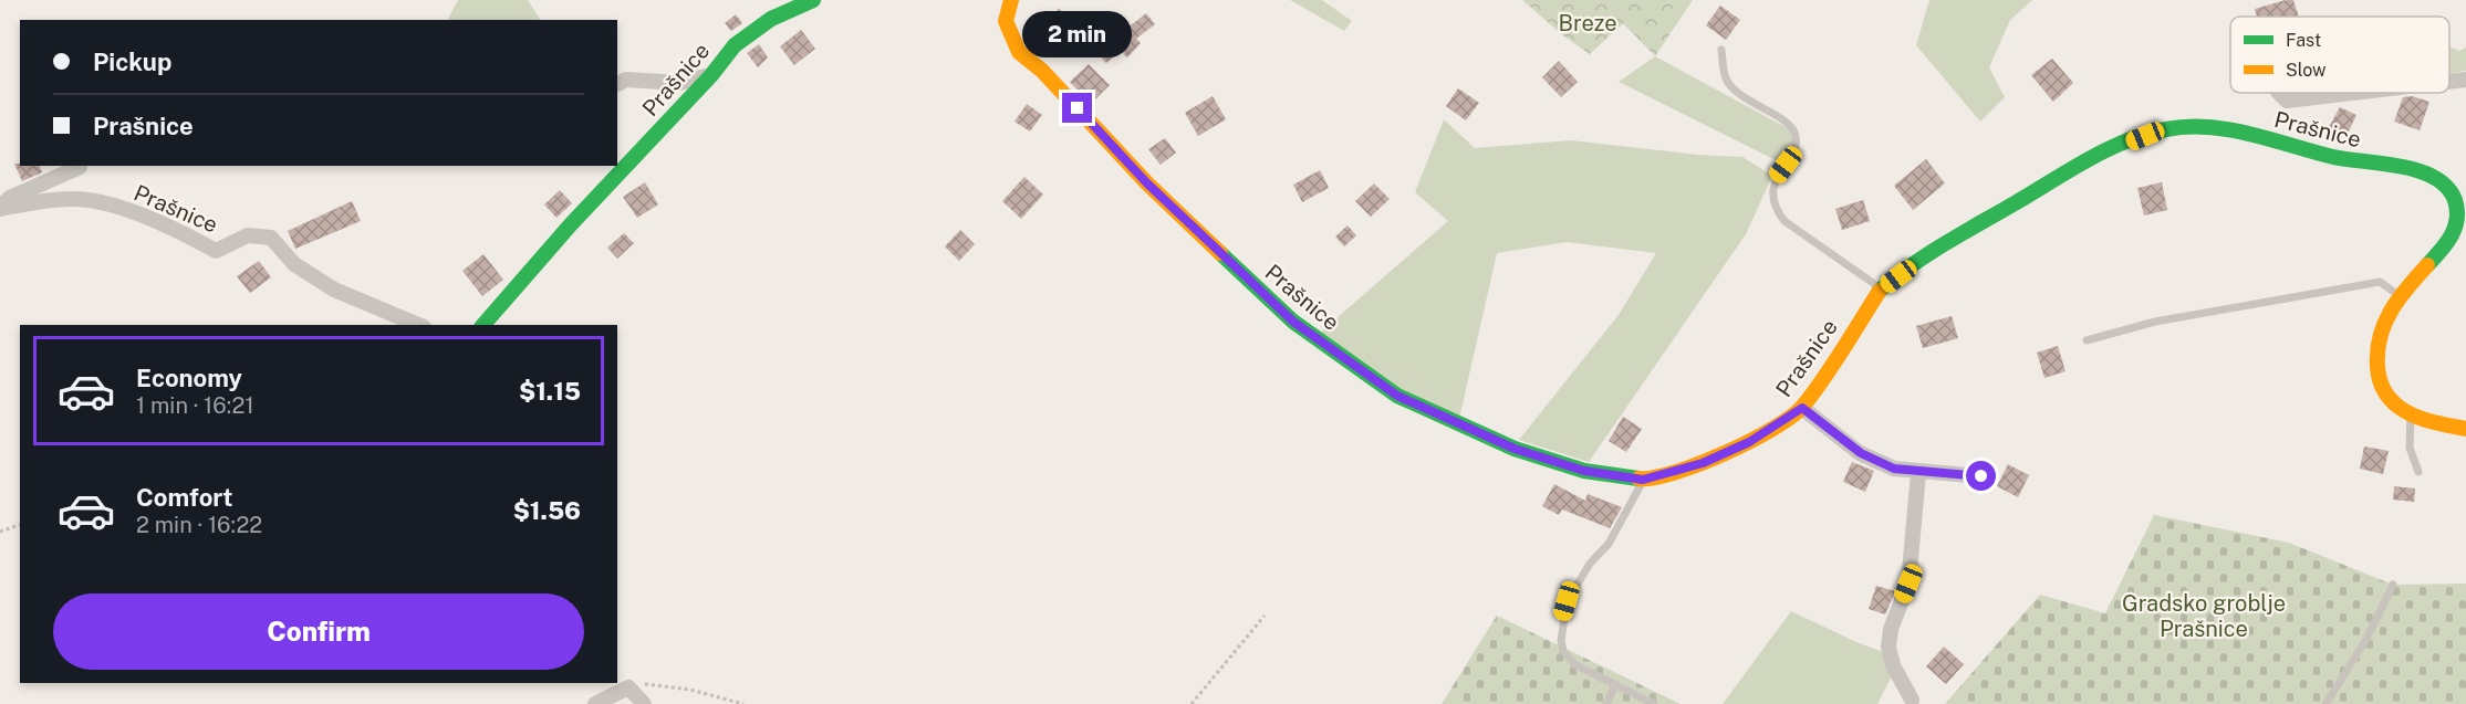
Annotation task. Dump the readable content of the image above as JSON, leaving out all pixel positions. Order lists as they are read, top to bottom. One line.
{"streets":{"street":["Prašnice"]},"parks":["Breze","Gradsko groblje Prašnice"],"legend":["Fast","Slow"],"page":{"bubble":"2 min","banner":["Pickup","Prašnice"],"list":[{"name":"Economy","note":"1 min · 16:21","value":"$1.15"},{"name":"Comfort","note":"2 min · 16:22","value":"$1.56"}],"buttons":"Confirm"}}
